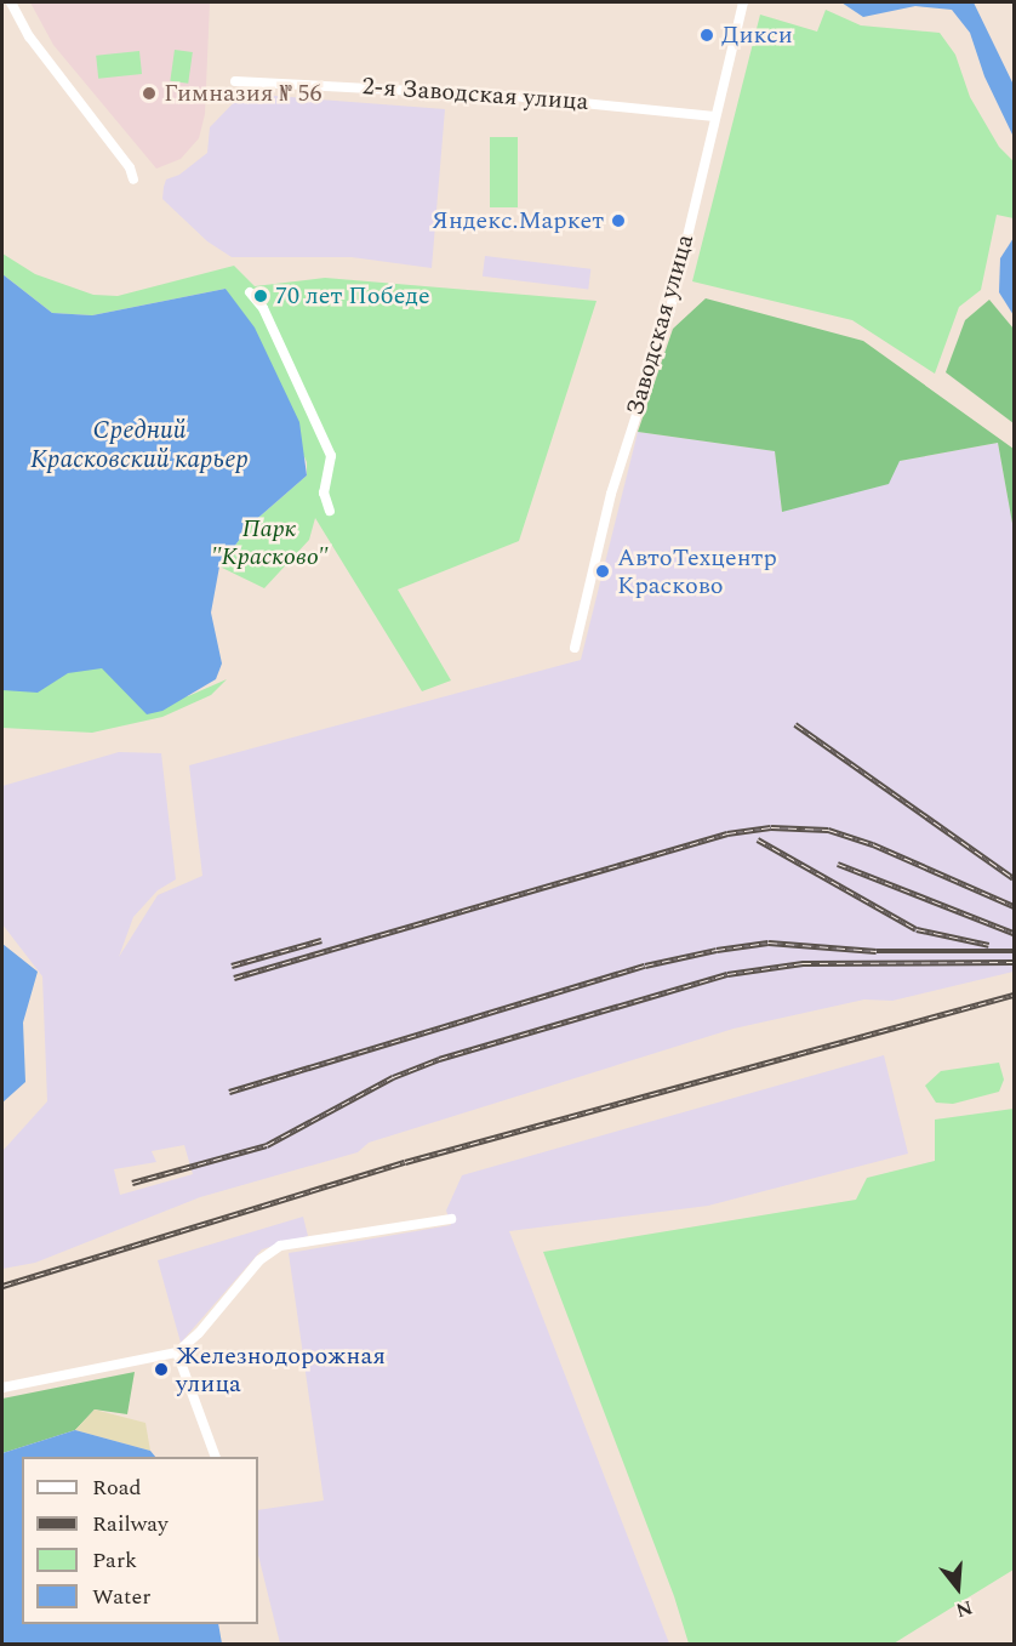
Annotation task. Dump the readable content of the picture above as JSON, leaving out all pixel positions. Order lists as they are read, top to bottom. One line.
{"streets":{"street":["2-я Заводская улица","Заводская улица"]},"crossings":[["2-я Заводская улица","Заводская улица"]],"water":["Средний Красковский карьер"],"parks":["Парк \"Красково\""],"places":["Дикси","Гимназия № 56","Яндекс.Маркет","70 лет Победе","АвтоТехцентр Красково","Железнодорожная улица"],"legend":["Road","Railway","Park","Water"],"north":"bottom"}
